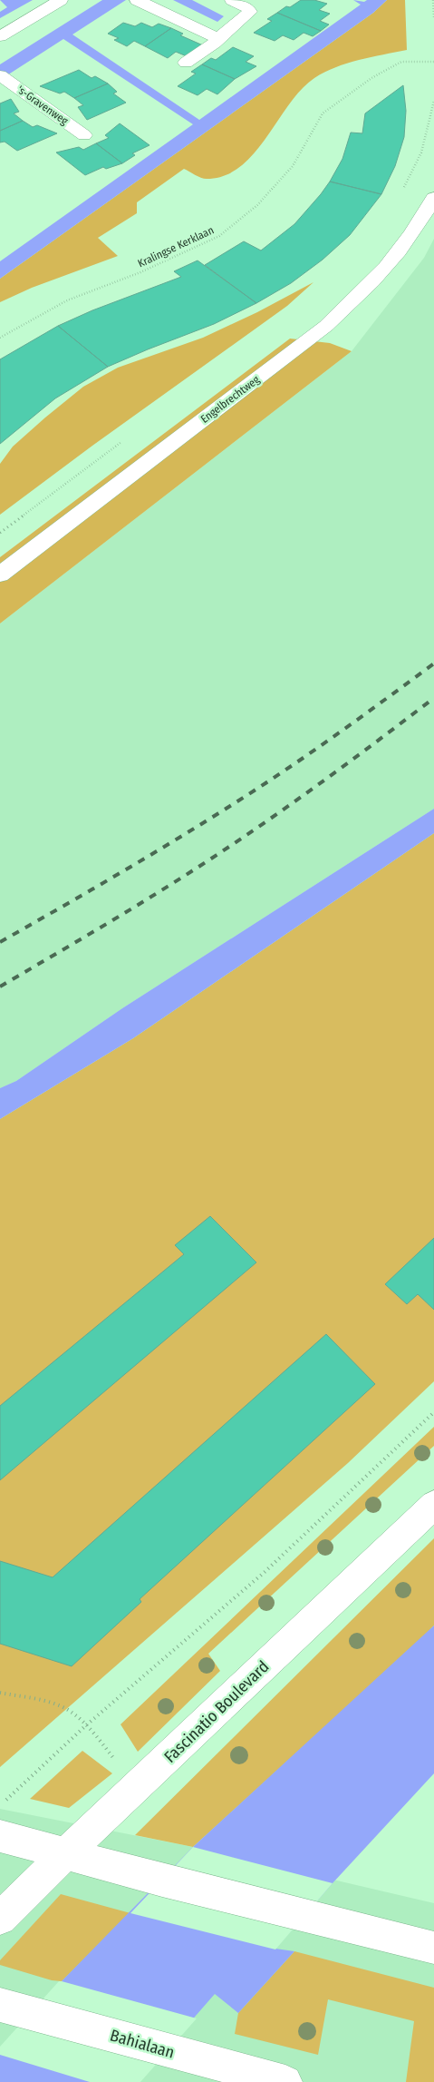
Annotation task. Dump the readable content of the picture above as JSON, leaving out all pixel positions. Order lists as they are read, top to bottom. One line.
{"streets":{"street":["'s-Gravenweg","Engelbrechtweg","Fascinatio Boulevard","Bahialaan"],"path":["Kralingse Kerklaan"]}}
